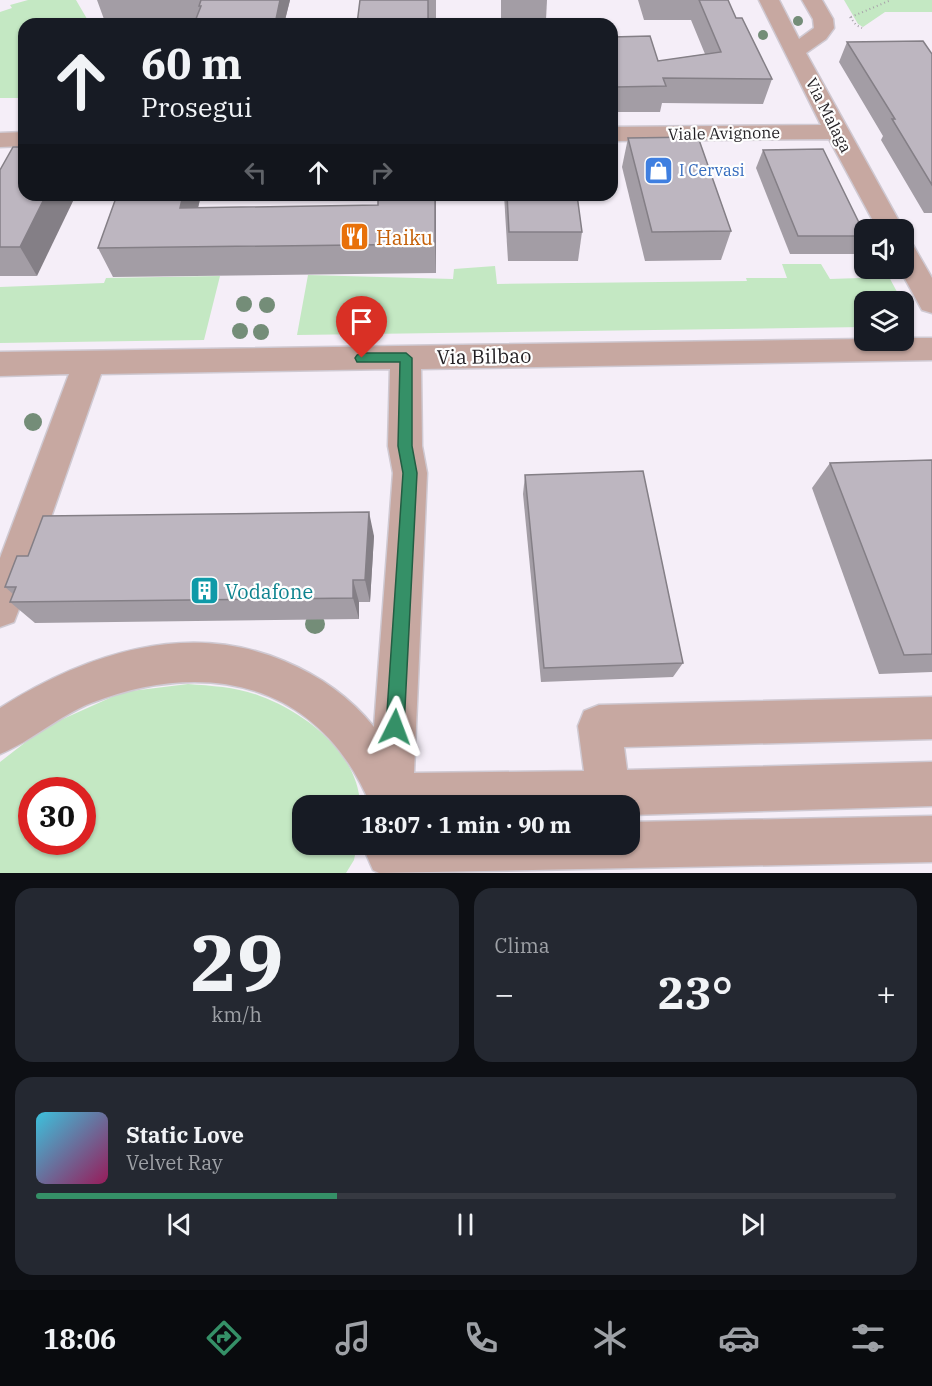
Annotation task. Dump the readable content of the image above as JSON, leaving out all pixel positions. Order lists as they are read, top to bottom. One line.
{"streets":{"street":["Via Malaga","Viale Avignone","Via Bilbao"]},"crossings":[["Via Malaga","Viale Avignone"]],"places":{"shop":["I Cervasi"],"restaurant":["Haiku"],"building":["Vodafone"]},"page":{"turn":["60 m","Prosegui"],"limit":"30","trip":"18:07 · 1 min · 90 m","tile":[["29","km/h"],"Clima"],"heat":["−","23°","+"],"song":["Static Love","Velvet Ray"],"tabs":"18:06"}}
